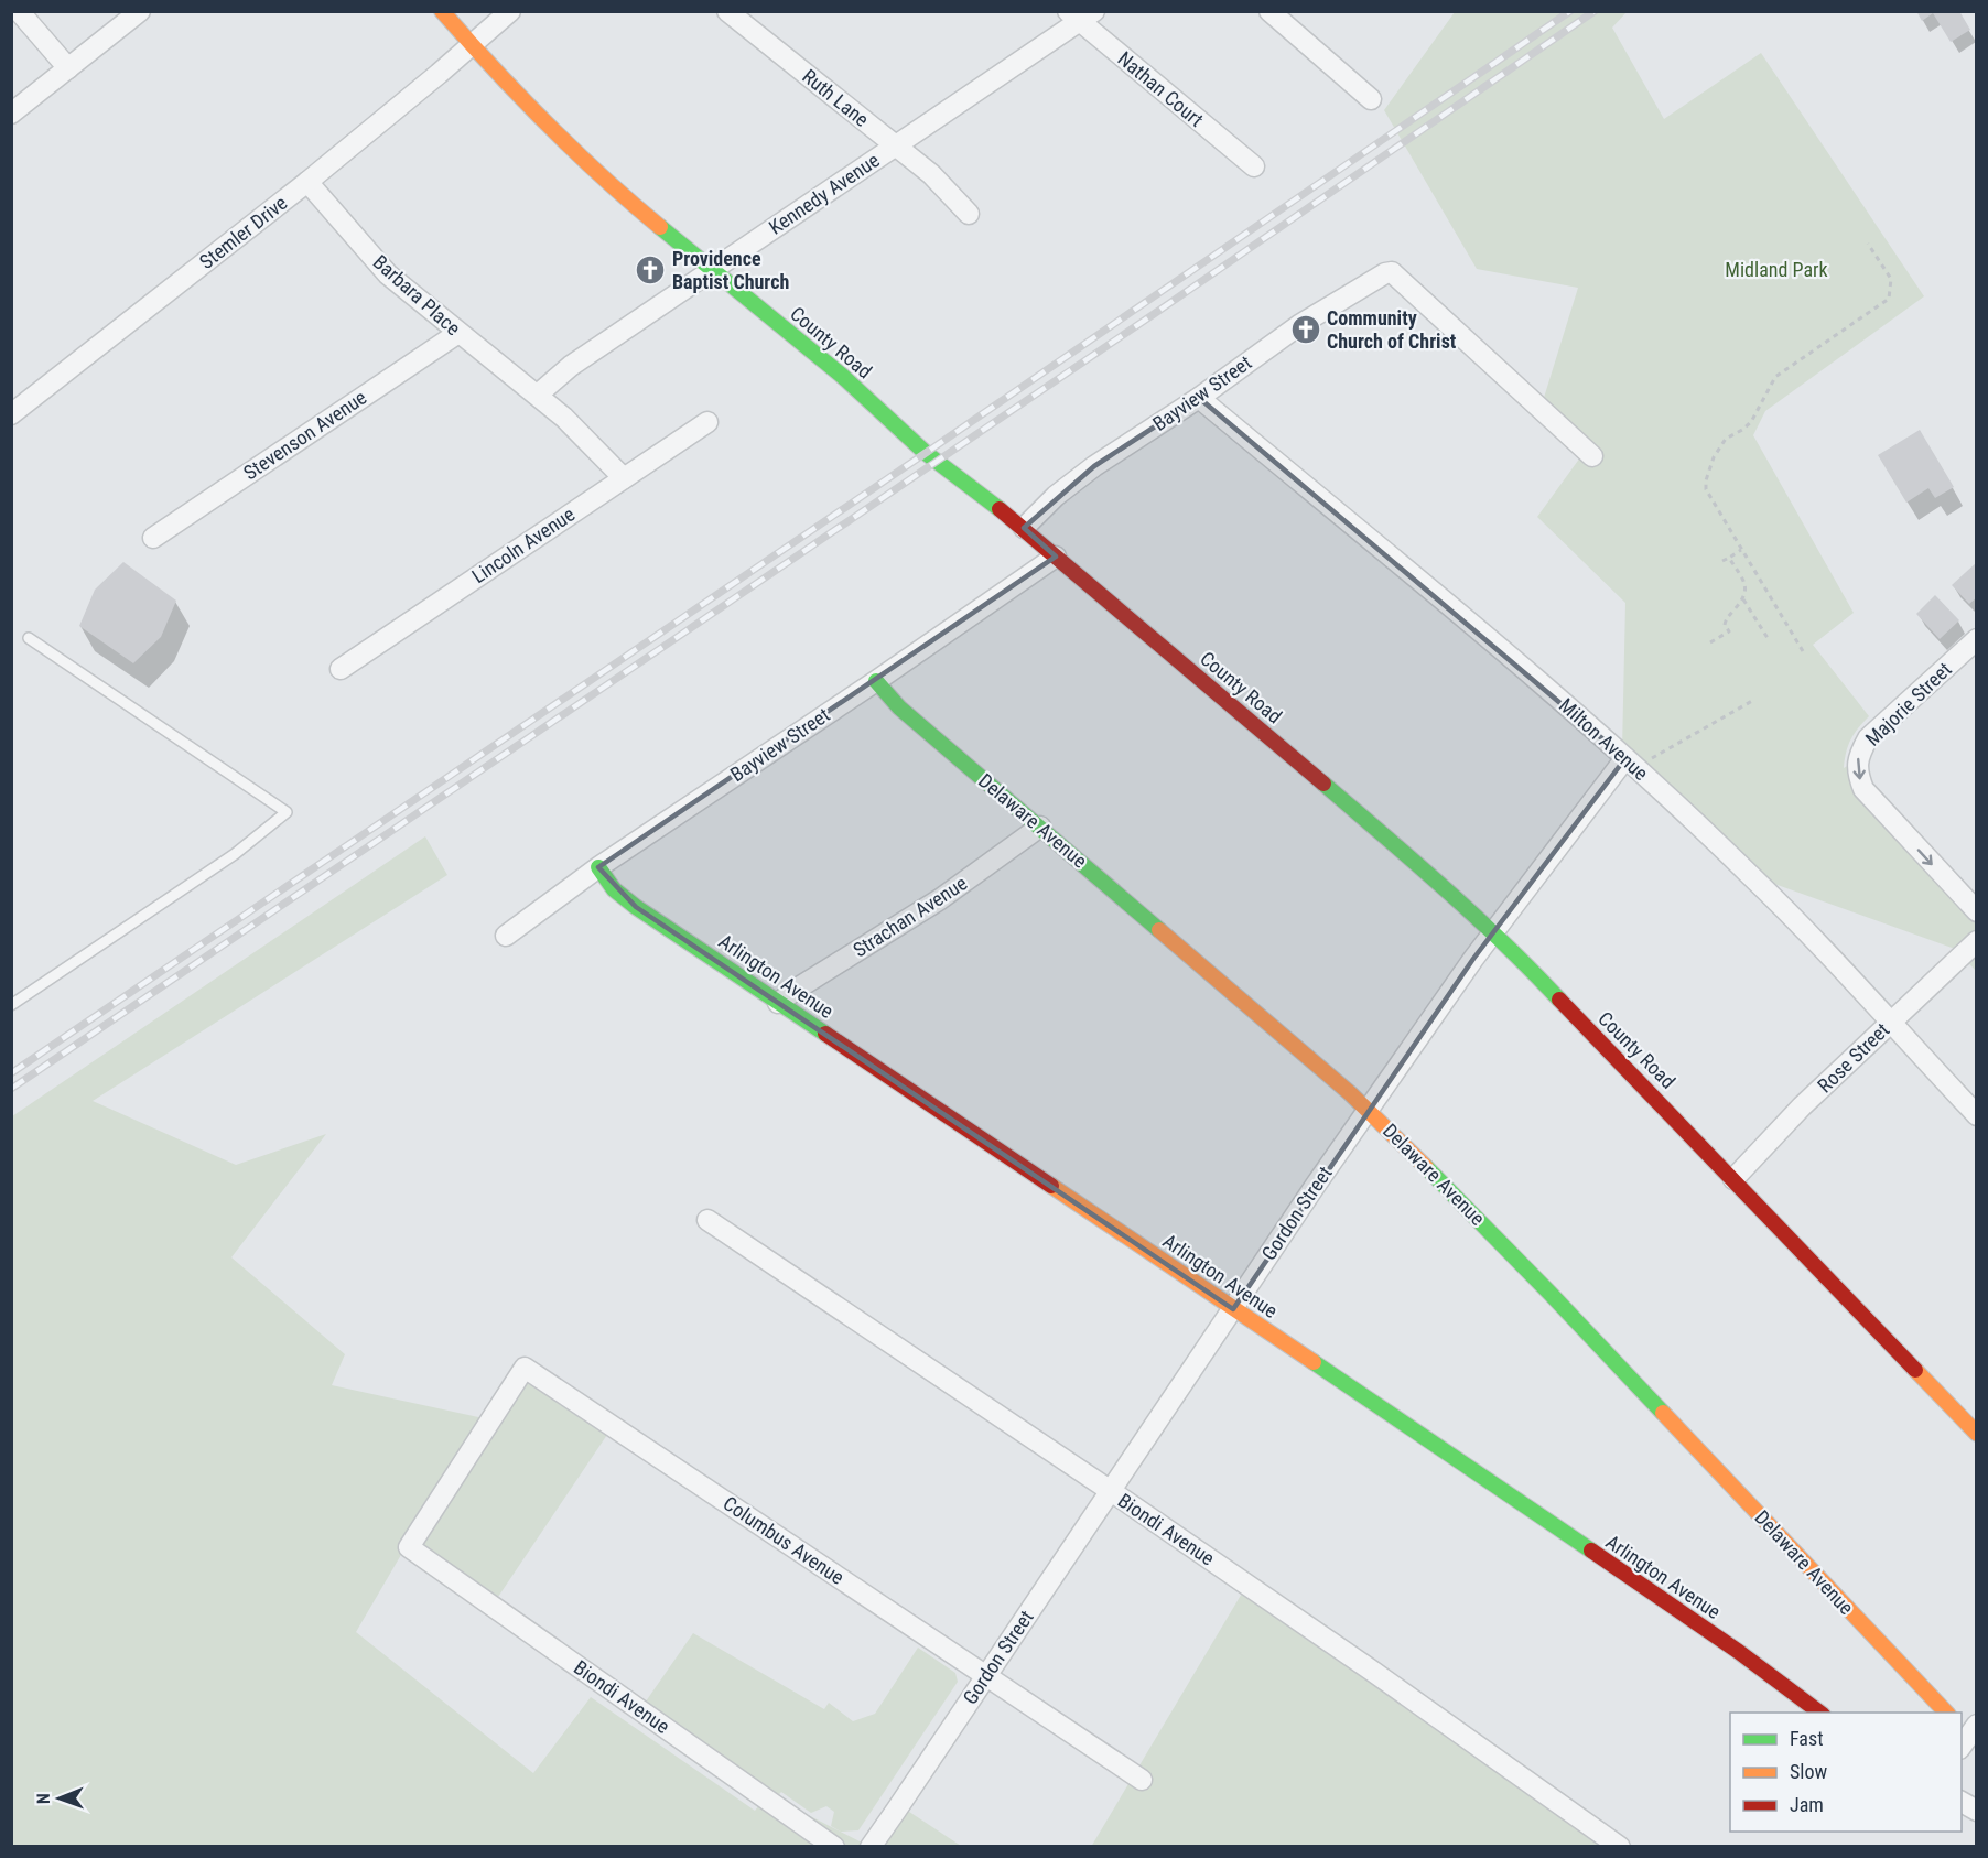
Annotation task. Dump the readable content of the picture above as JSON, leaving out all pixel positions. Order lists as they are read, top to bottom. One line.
{"streets":{"street":["Nathan Court","Ruth Lane","Kennedy Avenue","Stemler Drive","Barbara Place","County Road","Bayview Street","Stevenson Avenue","Lincoln Avenue","Majorie Street","Milton Avenue","Delaware Avenue","Strachan Avenue","Arlington Avenue","Rose Street","Gordon Street","Biondi Avenue","Columbus Avenue"]},"crossings":[["Nathan Court","Kennedy Avenue"],["Ruth Lane","Kennedy Avenue"],["Kennedy Avenue","Barbara Place"],["Kennedy Avenue","County Road"],["Stemler Drive","Barbara Place"],["Stemler Drive","County Road"],["Barbara Place","Stevenson Avenue"],["County Road","Bayview Street"],["County Road","Rose Street"],["County Road","Gordon Street"],["Bayview Street","Milton Avenue"],["Bayview Street","Delaware Avenue"],["Bayview Street","Arlington Avenue"],["Milton Avenue","Rose Street"],["Milton Avenue","Gordon Street"],["Delaware Avenue","Strachan Avenue"],["Delaware Avenue","Gordon Street"],["Strachan Avenue","Arlington Avenue"],["Arlington Avenue","Gordon Street"],["Gordon Street","Biondi Avenue"],["Gordon Street","Columbus Avenue"],["Biondi Avenue","Columbus Avenue"]],"parks":["Midland Park"],"places":{"church":["Providence Baptist Church","Community Church of Christ"]},"legend":["Fast","Slow","Jam"],"north":"left"}
